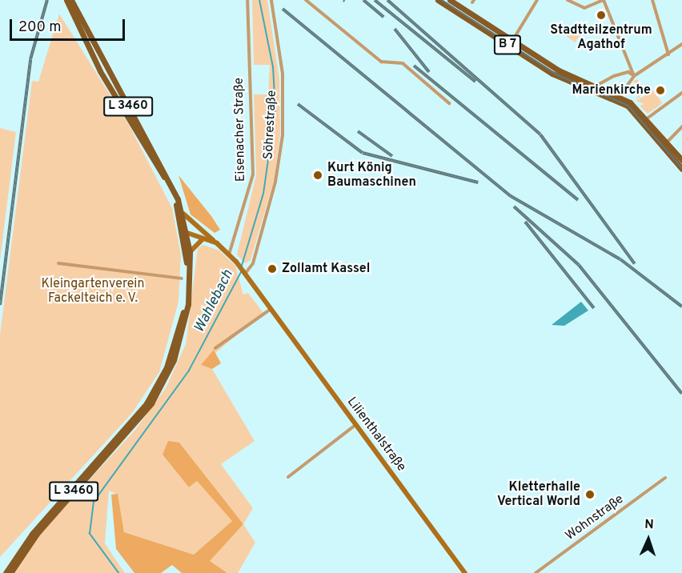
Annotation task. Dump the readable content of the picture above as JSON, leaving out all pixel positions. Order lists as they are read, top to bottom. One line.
{"streets":{"main road":["B 7","L 3460","Lilienthalstraße"],"street":["Söhrestraße","Eisenacher Straße","Wohnstraße"]},"crossings":[["L 3460","Lilienthalstraße"],["Söhrestraße","Lilienthalstraße"],["Eisenacher Straße","Lilienthalstraße"]],"water":["Wahlebach"],"parks":["Kleingartenverein Fackelteich e. V."],"places":["Stadtteilzentrum Agathof","Marienkirche","Kurt König Baumaschinen","Zollamt Kassel","Kletterhalle Vertical World"],"scale_bar":"200 m","north":"top"}
